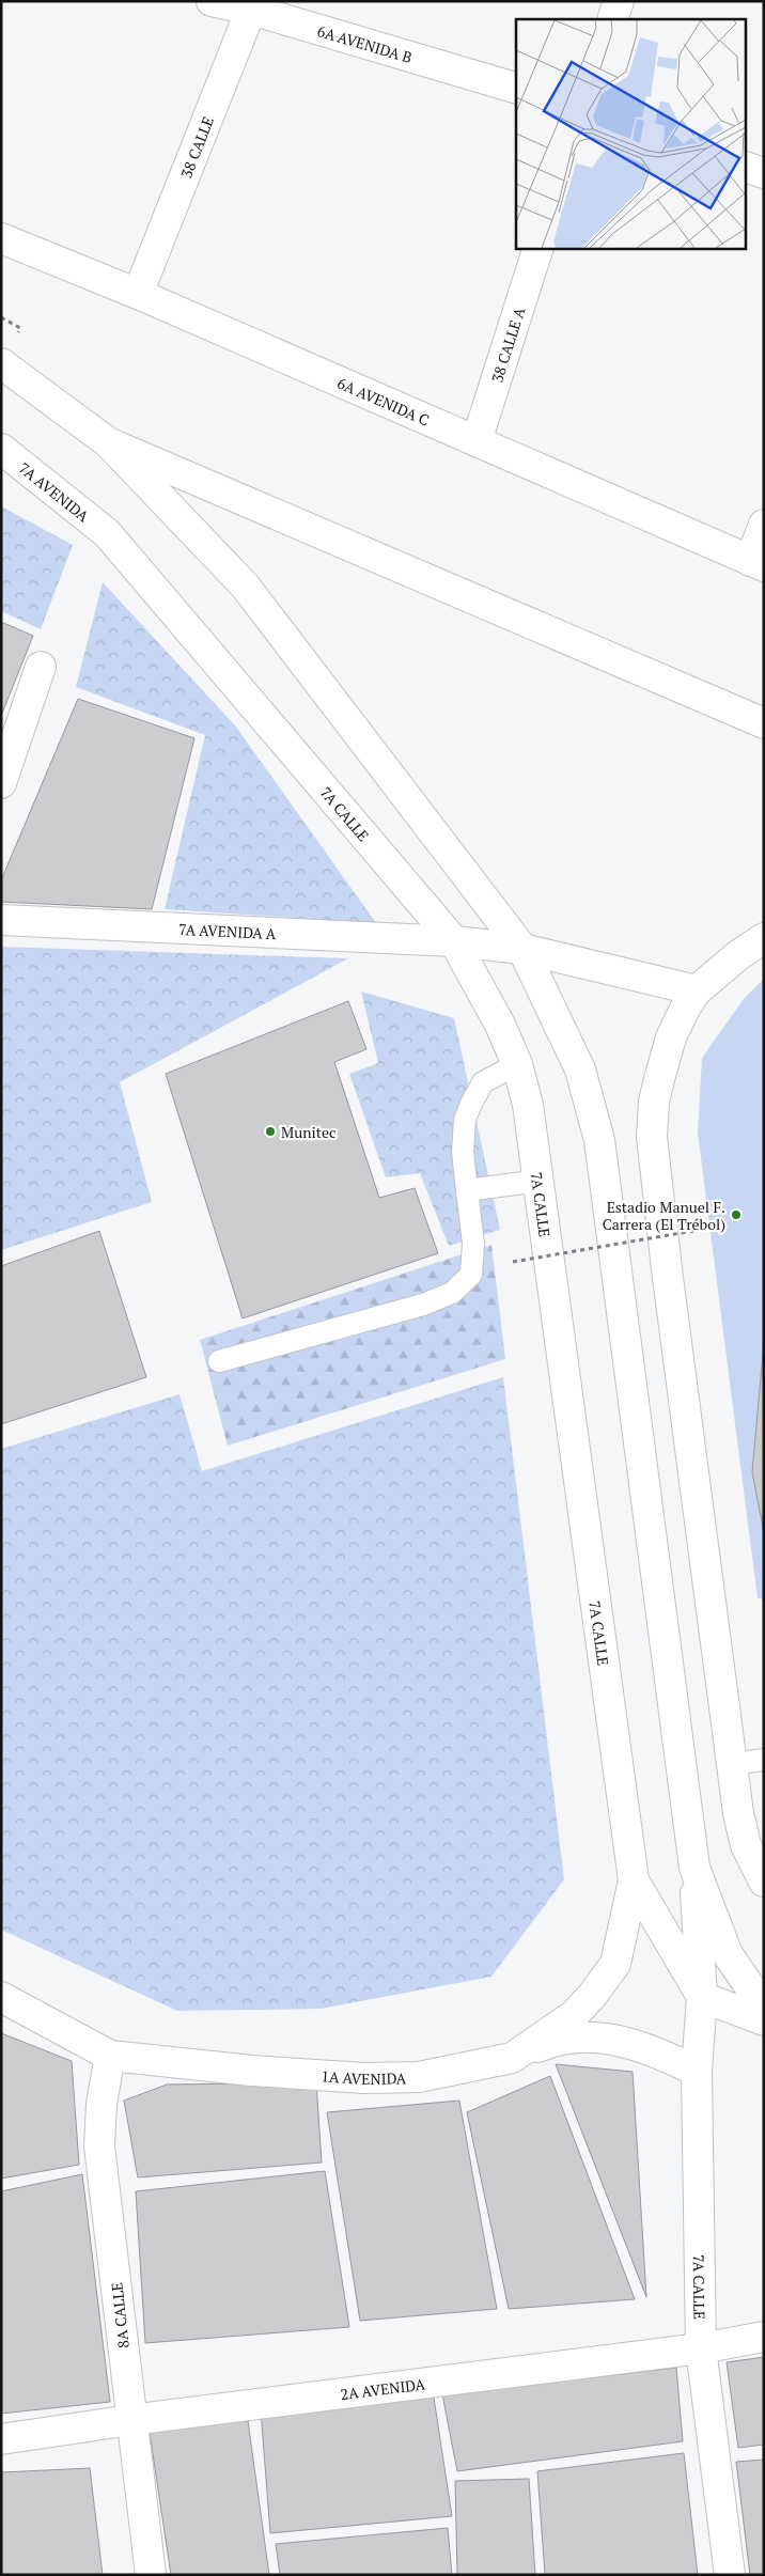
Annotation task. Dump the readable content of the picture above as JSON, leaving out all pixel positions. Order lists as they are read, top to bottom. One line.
{"streets":{"main road":["6A AVENIDA B","38 CALLE","38 CALLE A","6A AVENIDA C","7A AVENIDA","7A CALLE","7A AVENIDA A","1A AVENIDA","8A CALLE","2A AVENIDA"]},"crossings":[["6A AVENIDA B","38 CALLE"],["38 CALLE","6A AVENIDA C"],["38 CALLE A","6A AVENIDA C"],["7A AVENIDA","7A CALLE"],["7A CALLE","7A AVENIDA A"],["7A CALLE","1A AVENIDA"],["7A CALLE","2A AVENIDA"],["1A AVENIDA","8A CALLE"],["8A CALLE","2A AVENIDA"]],"places":["Munitec","Estadio Manuel F. Carrera (El Trébol)"]}
